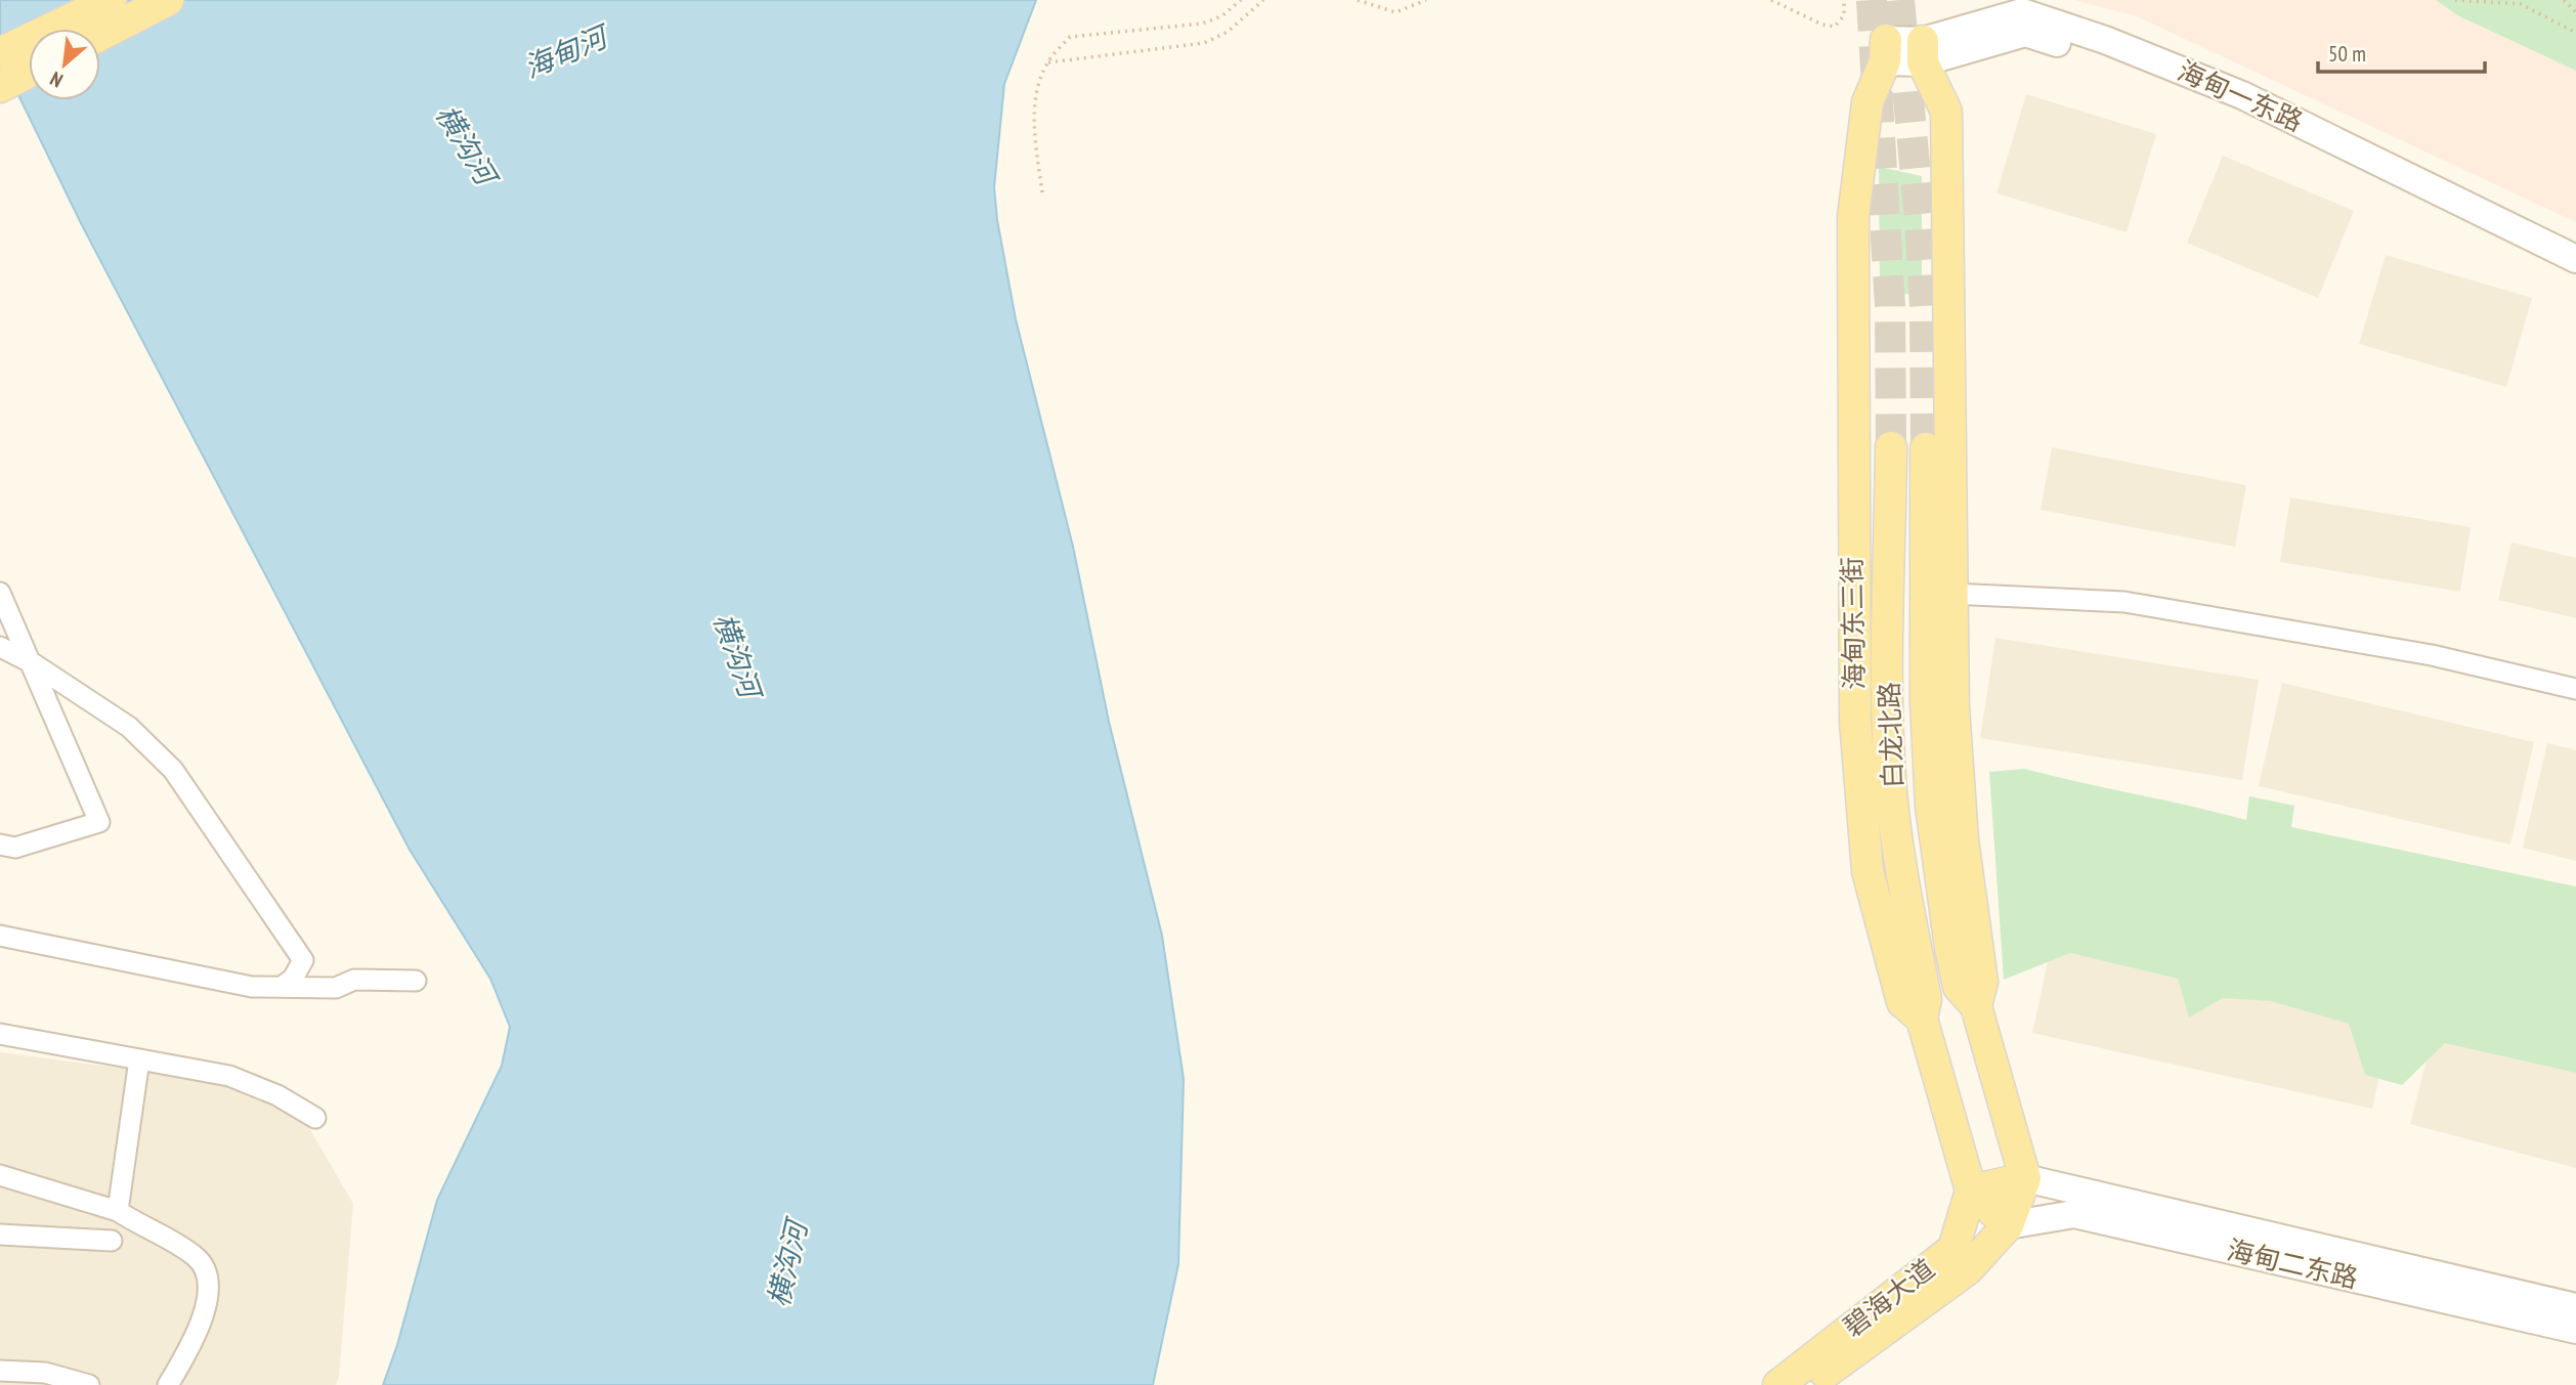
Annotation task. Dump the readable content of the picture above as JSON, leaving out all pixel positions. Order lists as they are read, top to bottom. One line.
{"streets":{"main road":["海甸一东路","海甸东三街","白龙北路","海甸二东路","碧海大道"]},"crossings":[["海甸一东路","海甸东三街"],["海甸东三街","白龙北路"],["海甸东三街","碧海大道"],["海甸二东路","碧海大道"]],"water":["海甸河","横沟河"],"scale_bar":"50 m","north":"bottom left"}
